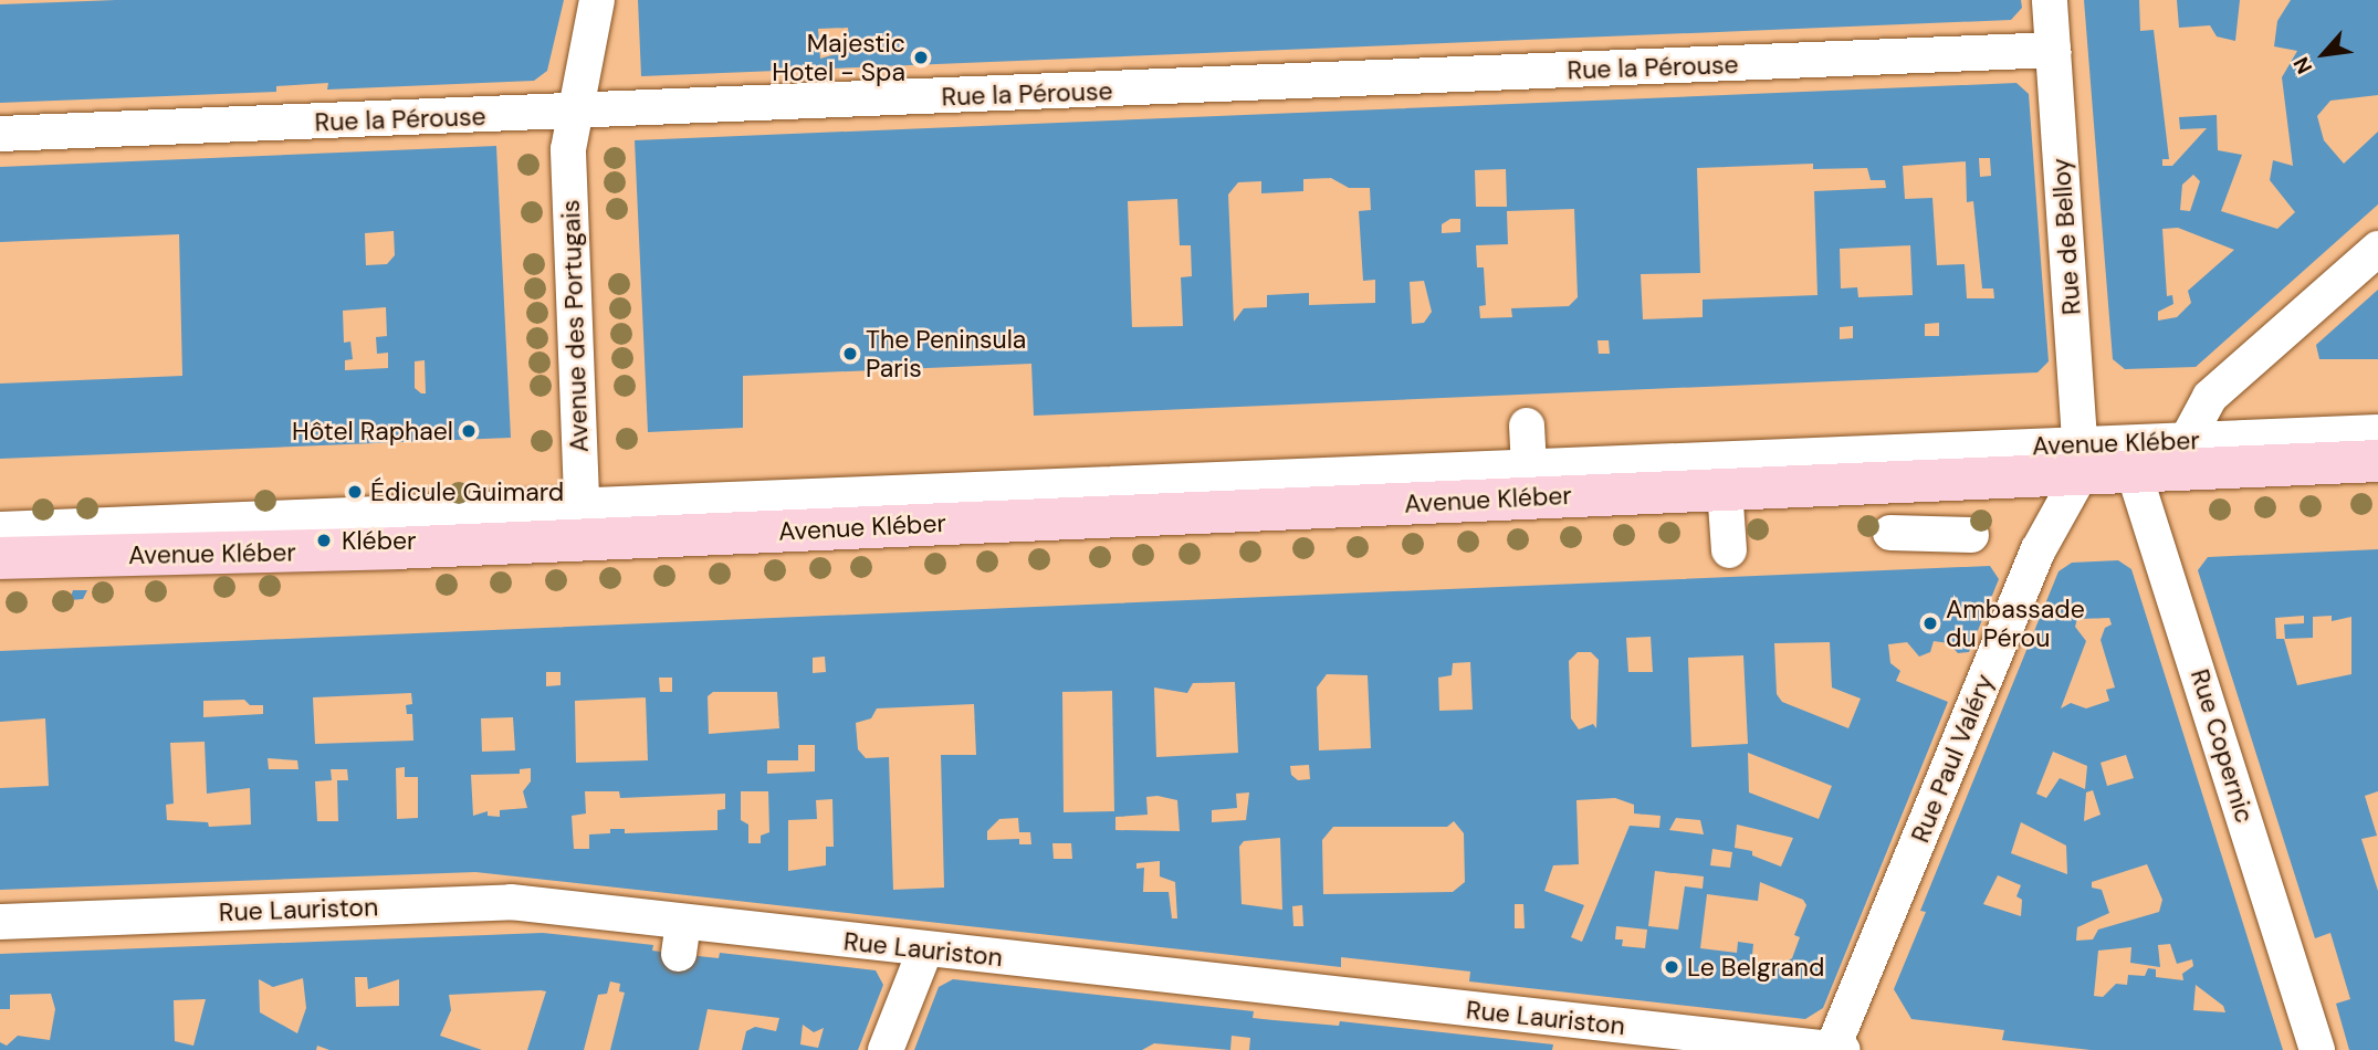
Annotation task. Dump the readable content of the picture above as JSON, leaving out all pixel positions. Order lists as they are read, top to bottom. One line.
{"streets":{"main road":["Avenue Kléber"],"street":["Rue la Pérouse","Rue de Belloy","Avenue des Portugais","Rue Copernic","Rue Paul Valéry","Rue Lauriston"]},"crossings":[["Rue la Pérouse","Rue de Belloy"],["Rue la Pérouse","Avenue des Portugais"],["Rue de Belloy","Avenue Kléber"],["Rue de Belloy","Rue Paul Valéry"],["Avenue des Portugais","Avenue Kléber"],["Avenue Kléber","Rue Copernic"],["Avenue Kléber","Rue Paul Valéry"],["Rue Paul Valéry","Rue Lauriston"]],"places":["Majestic Hotel - Spa","The Peninsula Paris","Hôtel Raphael","Édicule Guimard","Kléber","Ambassade du Pérou","Le Belgrand"],"north":"bottom left"}
